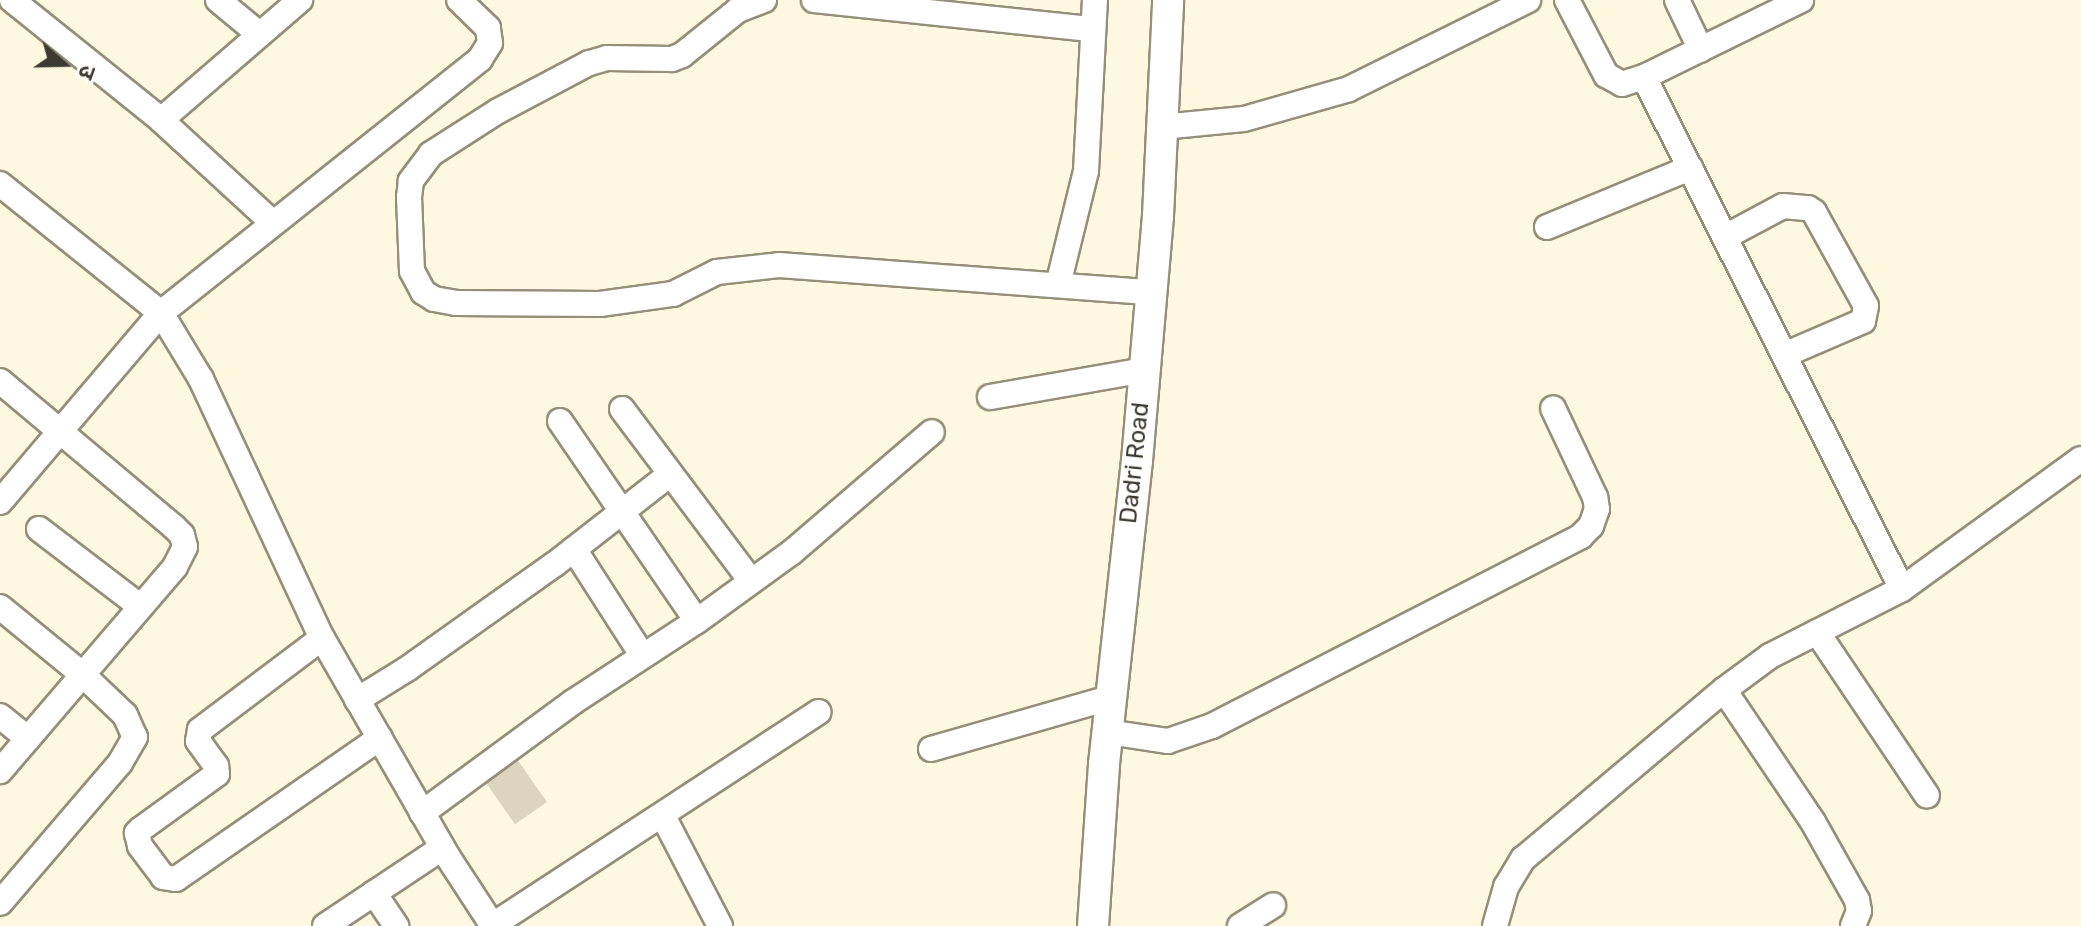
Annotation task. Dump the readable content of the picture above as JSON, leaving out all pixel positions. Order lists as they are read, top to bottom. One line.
{"streets":{"main road":["Dadri Road"]},"north":"right"}
